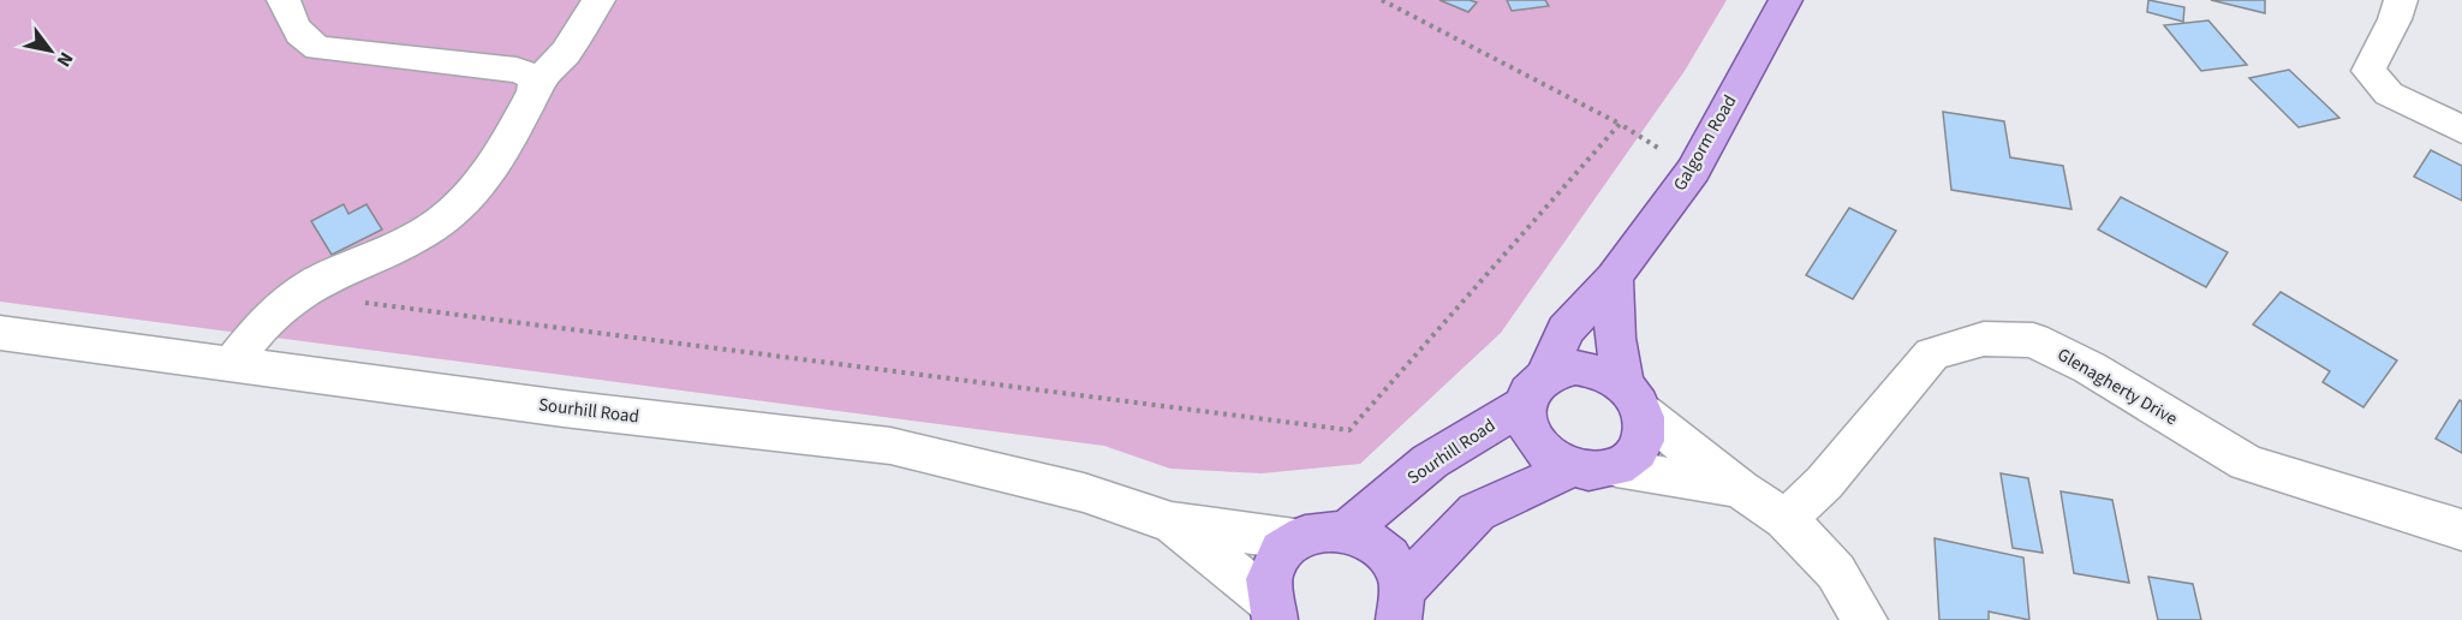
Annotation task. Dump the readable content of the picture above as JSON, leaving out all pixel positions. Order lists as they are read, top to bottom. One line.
{"streets":{"main road":["Galgorm Road","Sourhill Road"],"street":["Glenagherty Drive"]},"crossings":[["Galgorm Road","Sourhill Road"]],"north":"bottom right"}
